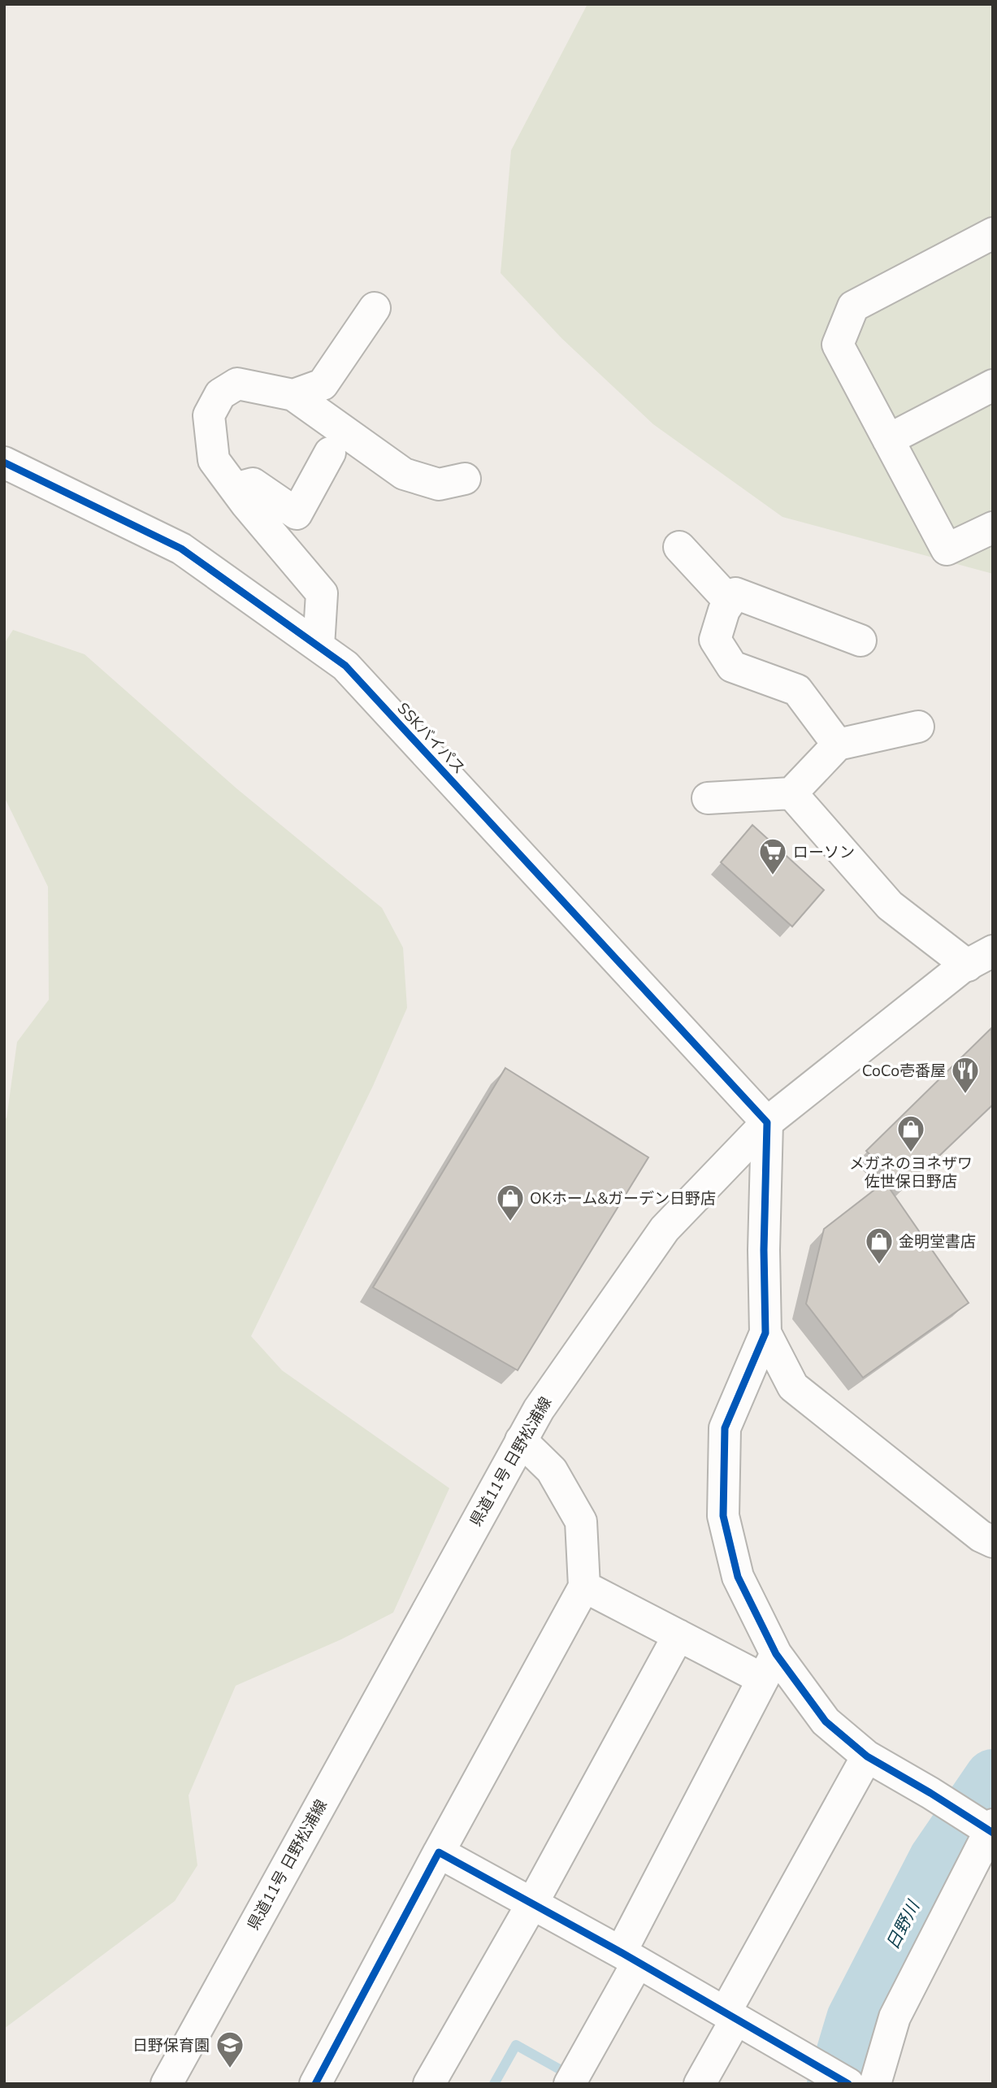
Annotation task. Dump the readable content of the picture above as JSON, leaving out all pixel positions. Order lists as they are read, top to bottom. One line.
{"streets":{"street":["SSKバイパス","県道11号 日野松浦線"]},"crossings":[["SSKバイパス","県道11号 日野松浦線"]],"water":["日野川"],"places":{"supermarket":["ローソン"],"restaurant":["CoCo壱番屋"],"shop":["メガネのヨネザワ 佐世保日野店","OKホーム&ガーデン日野店","金明堂書店"],"school or university":["日野保育園"]}}
